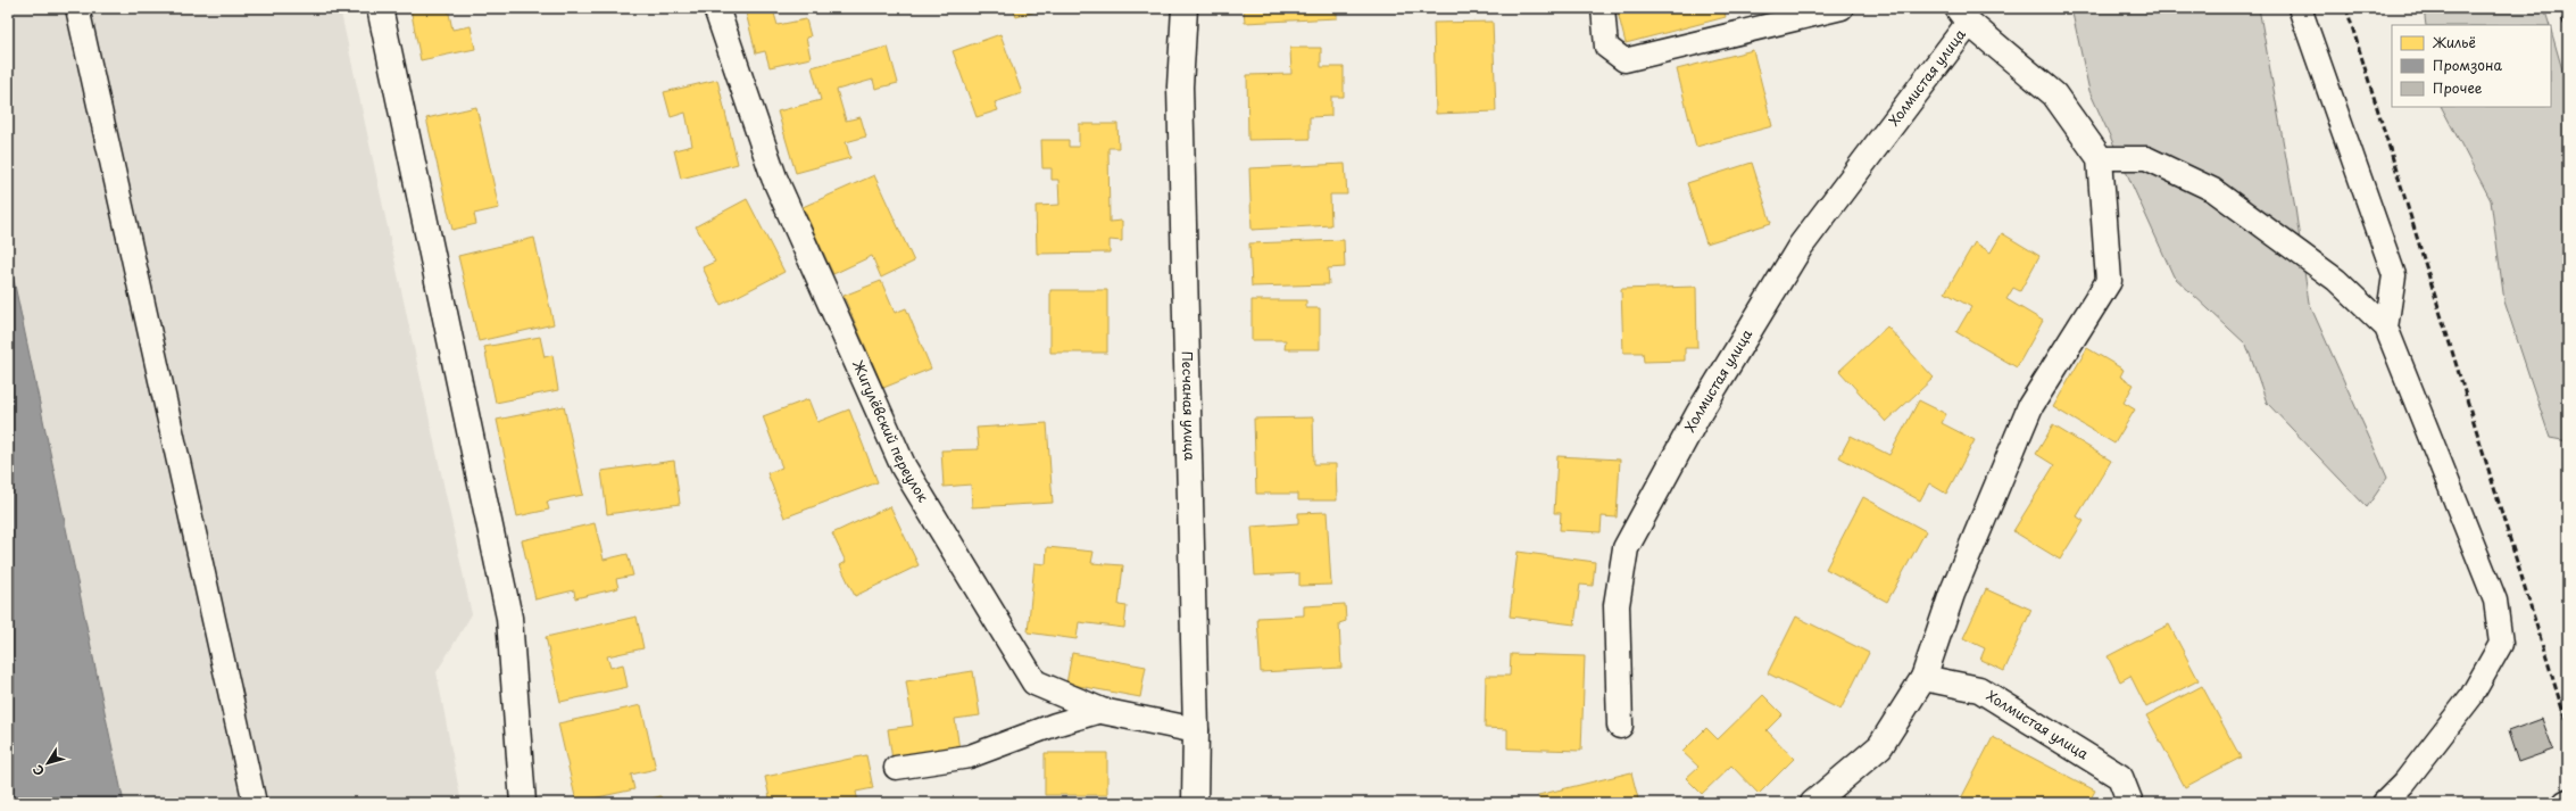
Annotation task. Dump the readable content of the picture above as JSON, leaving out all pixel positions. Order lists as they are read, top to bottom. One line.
{"streets":{"street":["Холмистая улица","Песчаная улица","Жигулёвский переулок"]},"crossings":[["Песчаная улица","Жигулёвский переулок"]],"legend":["Жильё","Промзона","Прочее"],"north":"bottom left"}
